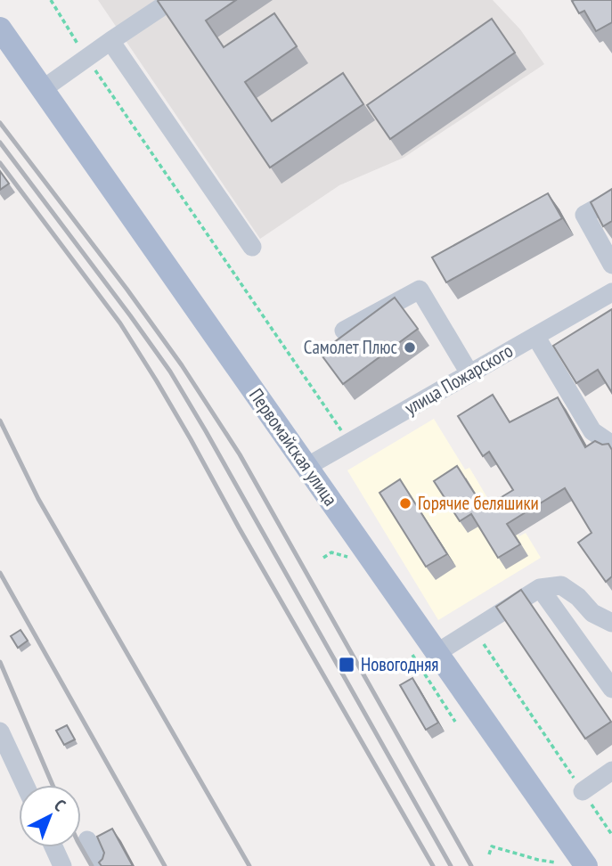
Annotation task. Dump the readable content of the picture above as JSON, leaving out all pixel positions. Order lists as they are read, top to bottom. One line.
{"streets":{"main road":["Первомайская улица"],"street":["улица Пожарского"]},"crossings":[["улица Пожарского","Первомайская улица"]],"places":{"other":["Самолет Плюс","Горячие беляшики"],"transit":["Новогодняя"]},"north":"top right"}
